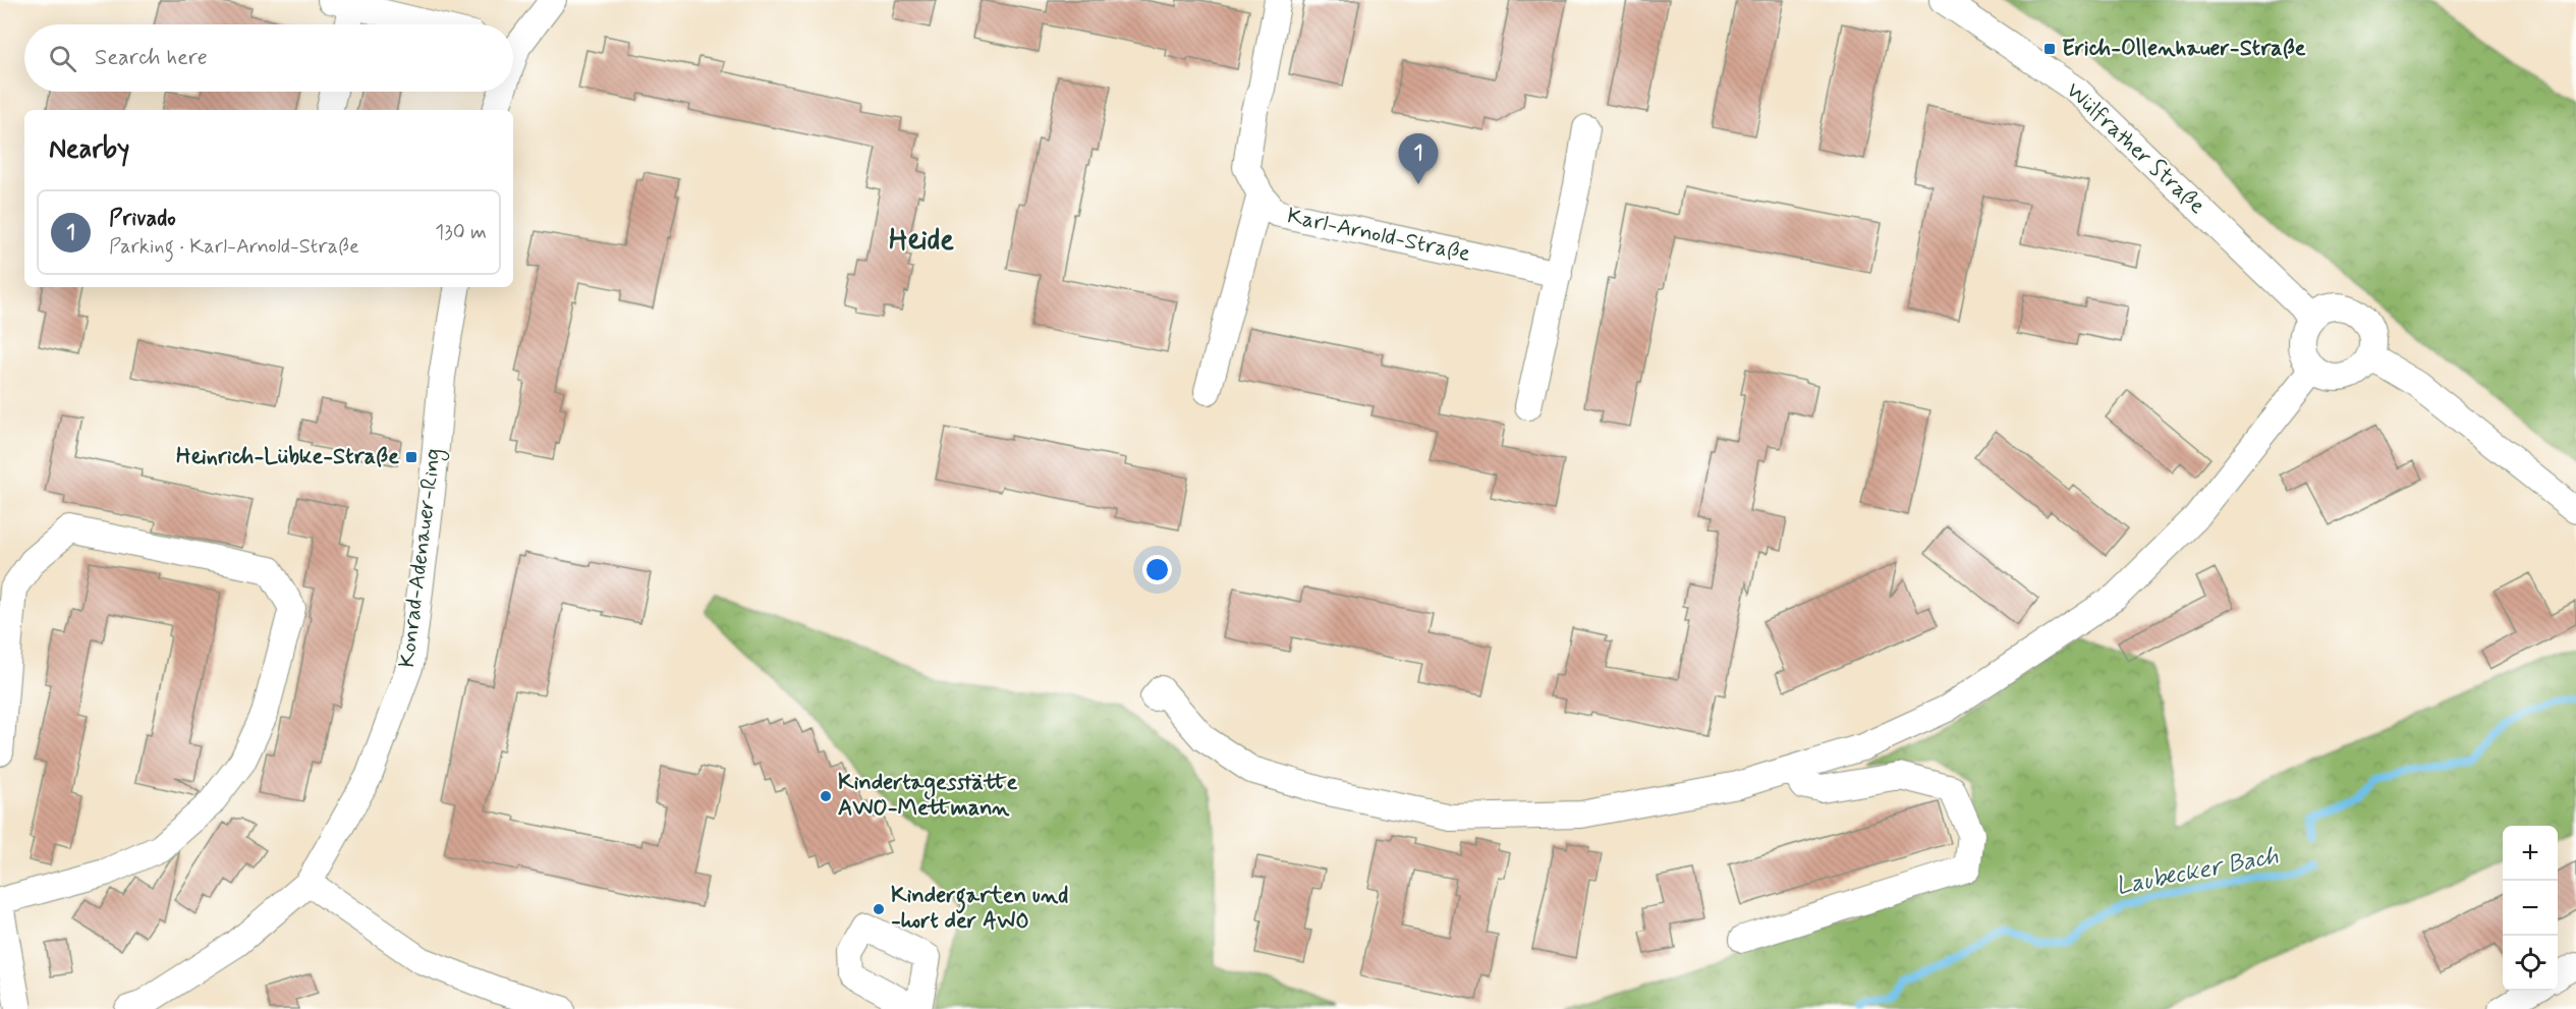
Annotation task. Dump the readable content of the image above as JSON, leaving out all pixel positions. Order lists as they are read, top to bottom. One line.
{"streets":{"street":["Wülfrather Straße","Karl-Arnold-Straße","Konrad-Adenauer-Ring"]},"districts":["Heide"],"water":["Laubecker Bach"],"places":{"transit":["Erich-Ollenhauer-Straße","Heinrich-Lübke-Straße"],"other":["Kindertagesstätte AWO-Mettmann","Kindergarten und -hort der AWO"]},"page":{"search":"Search here","heading":"Nearby","pins":"1","list":[{"mark":"1","name":"Privado","note":"Parking · Karl-Arnold-Straße","value":"130 m"}],"map_buttons":["+","−"]}}
